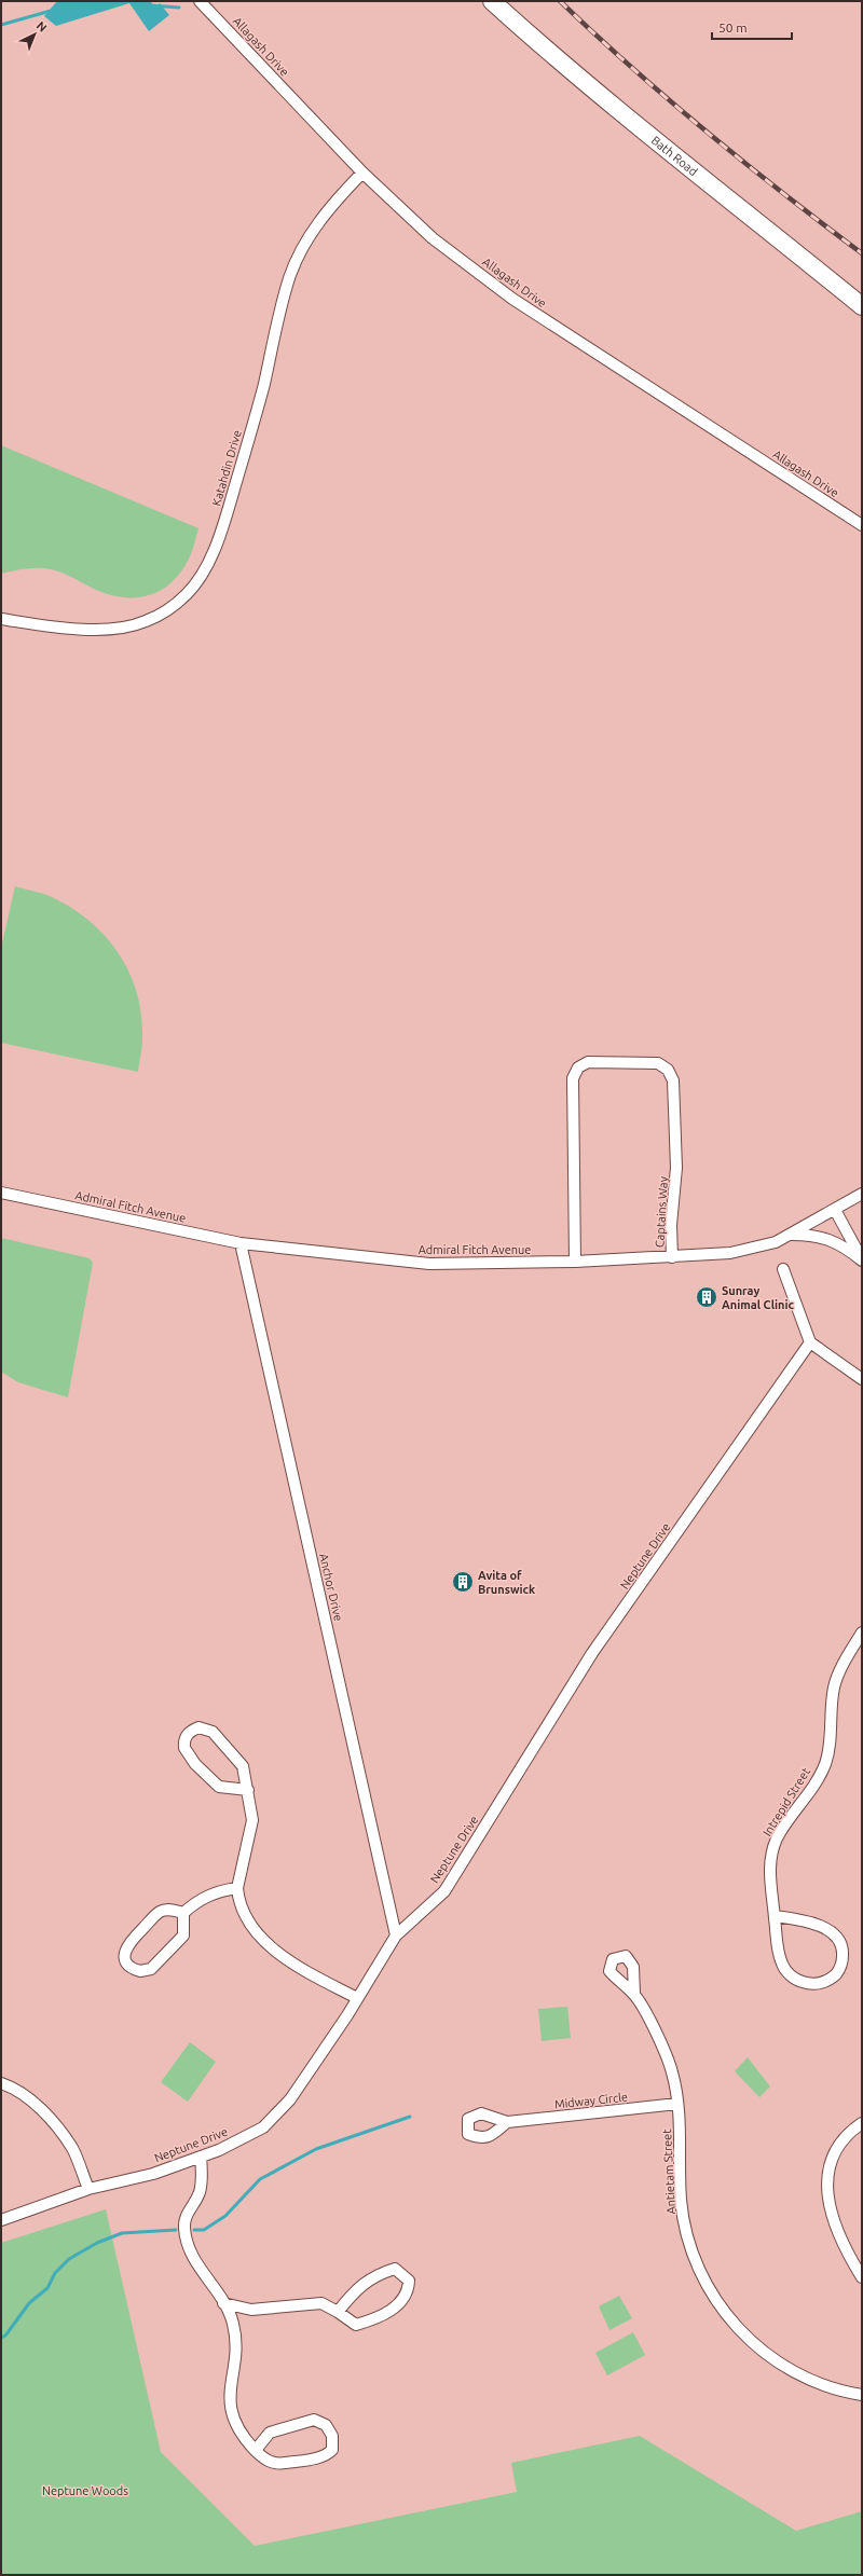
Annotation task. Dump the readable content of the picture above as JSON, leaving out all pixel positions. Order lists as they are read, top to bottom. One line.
{"streets":{"main road":["Bath Road"],"street":["Allagash Drive","Katahdin Drive","Admiral Fitch Avenue","Captains Way","Neptune Drive","Anchor Drive","Intrepid Street","Midway Circle","Antietam Street"]},"crossings":[["Allagash Drive","Katahdin Drive"],["Admiral Fitch Avenue","Captains Way"],["Admiral Fitch Avenue","Anchor Drive"],["Neptune Drive","Anchor Drive"],["Midway Circle","Antietam Street"]],"parks":["Neptune Woods"],"places":{"building":["Sunray Animal Clinic","Avita of Brunswick"]},"scale_bar":"50 m","north":"top right"}
